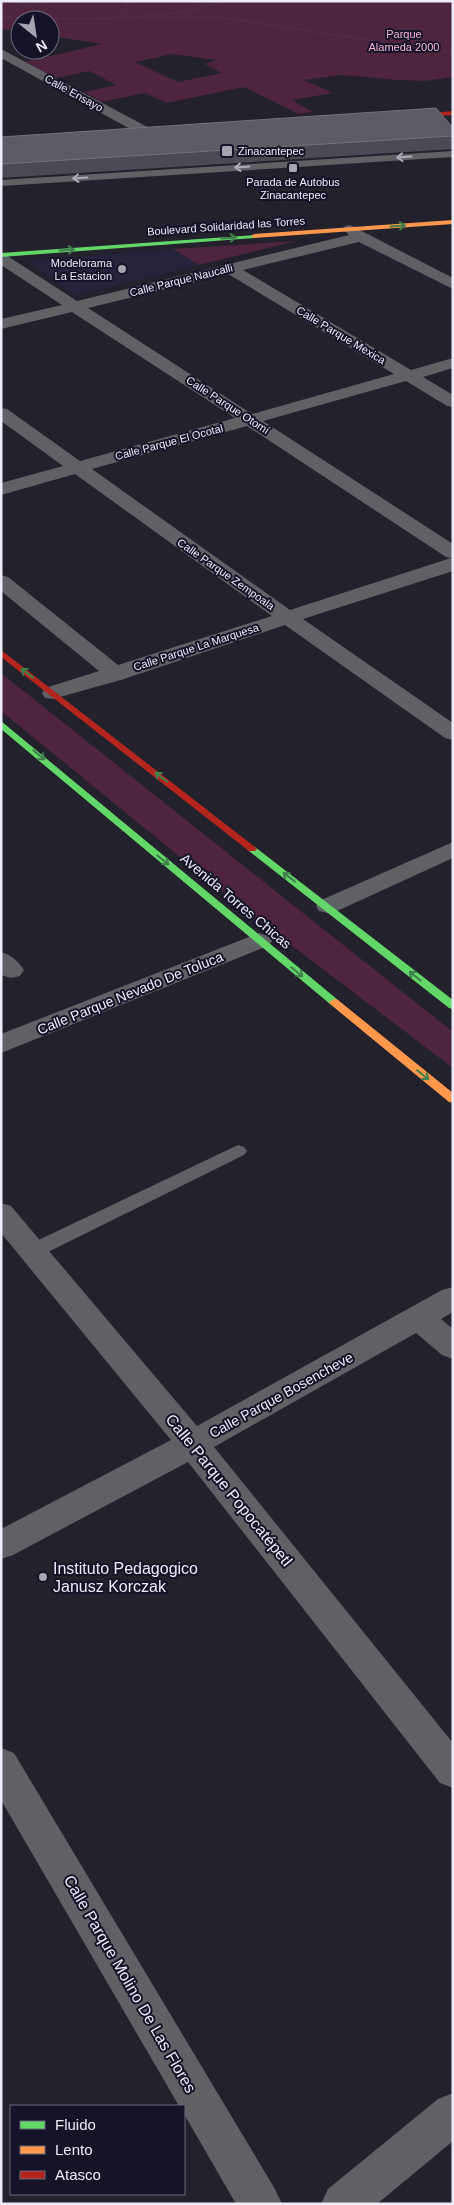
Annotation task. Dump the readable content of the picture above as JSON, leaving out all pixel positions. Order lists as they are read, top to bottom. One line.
{"streets":{"main road":["Boulevard Solidaridad las Torres","Avenida Torres Chicas"],"street":["Calle Ensayo","Calle Parque Naucalli","Calle Parque Mexica","Calle Parque Otomí","Calle Parque El Ocotal","Calle Parque Zempoala","Calle Parque La Marquesa","Calle Parque Nevado De Toluca","Calle Parque Bosencheve","Calle Parque Popocatépetl","Calle Parque Molino De Las Flores"]},"crossings":[["Boulevard Solidaridad las Torres","Calle Parque Naucalli"],["Boulevard Solidaridad las Torres","Calle Parque Otomí"],["Calle Parque Naucalli","Calle Parque Mexica"],["Calle Parque Naucalli","Calle Parque Otomí"],["Calle Parque Mexica","Calle Parque El Ocotal"],["Calle Parque Otomí","Calle Parque El Ocotal"],["Calle Parque El Ocotal","Calle Parque Zempoala"],["Calle Parque Zempoala","Calle Parque La Marquesa"],["Avenida Torres Chicas","Calle Parque Nevado De Toluca"],["Calle Parque Bosencheve","Calle Parque Popocatépetl"]],"one_way":["Boulevard Solidaridad las Torres"],"parks":["Parque Alameda 2000"],"places":{"transit":["Zinacantepec","Parada de Autobus Zinacantepec"],"other":["Modelorama La Estacion","Instituto Pedagogico Janusz Korczak"]},"legend":["Fluido","Lento","Atasco"],"north":"bottom right"}
